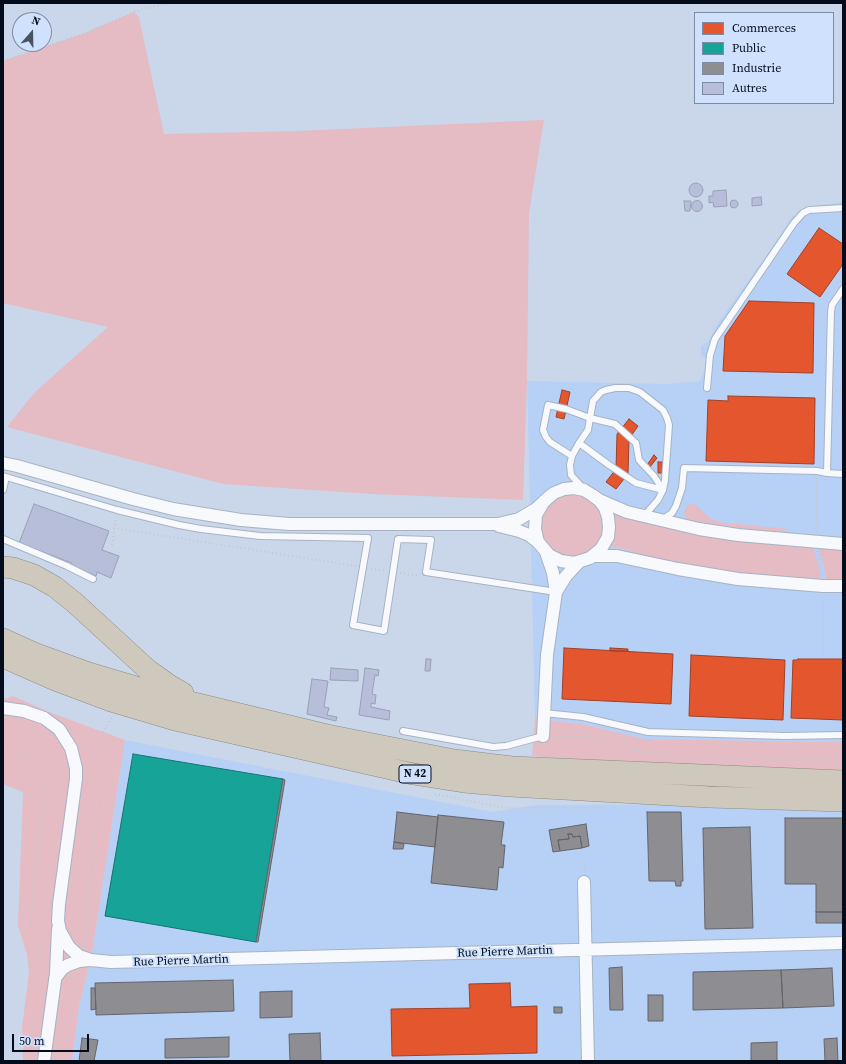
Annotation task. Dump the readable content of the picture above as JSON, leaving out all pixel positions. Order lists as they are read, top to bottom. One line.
{"streets":{"highway":["N 42"],"street":["Rue Pierre Martin"]},"legend":["Commerces","Public","Industrie","Autres"],"scale_bar":"50 m","north":"top"}
